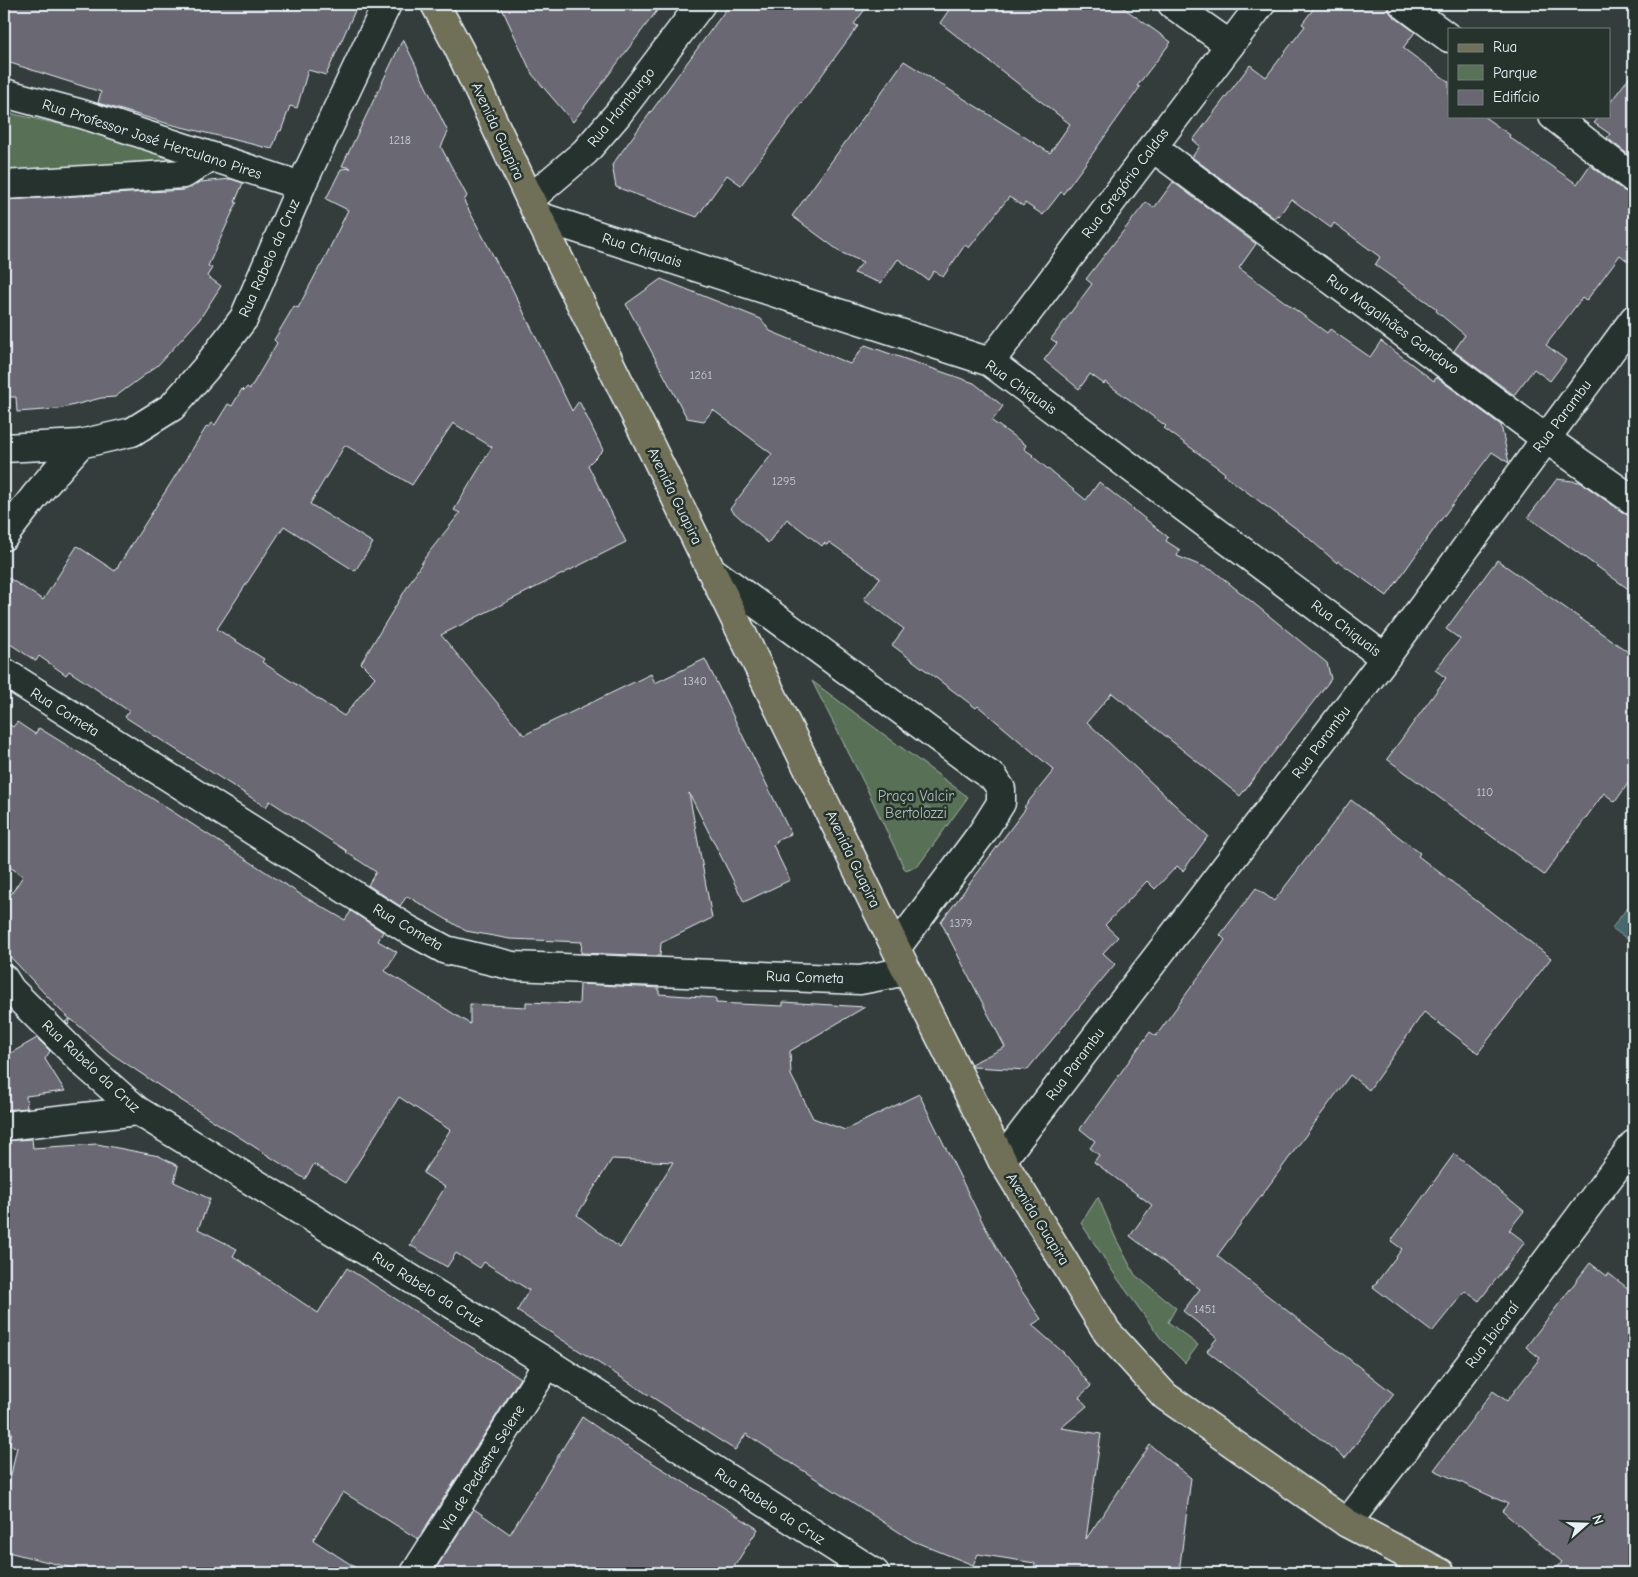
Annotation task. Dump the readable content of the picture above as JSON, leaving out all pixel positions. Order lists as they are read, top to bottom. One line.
{"streets":{"main road":["Avenida Guapira"],"street":["Rua Hamburgo","Rua Professor José Herculano Pires","Rua Gregório Caldas","Rua Chiquais","Rua Rabelo da Cruz","Rua Magalhães Gandavo","Rua Parambu","Rua Cometa","Rua Ibicaraí","Via de Pedestre Selene"]},"crossings":[["Rua Hamburgo","Avenida Guapira"],["Rua Hamburgo","Rua Chiquais"],["Avenida Guapira","Rua Chiquais"],["Avenida Guapira","Rua Parambu"],["Avenida Guapira","Rua Cometa"],["Avenida Guapira","Rua Ibicaraí"],["Rua Professor José Herculano Pires","Rua Rabelo da Cruz"],["Rua Gregório Caldas","Rua Chiquais"],["Rua Gregório Caldas","Rua Magalhães Gandavo"],["Rua Chiquais","Rua Parambu"],["Rua Rabelo da Cruz","Via de Pedestre Selene"],["Rua Magalhães Gandavo","Rua Parambu"]],"parks":["Praça Valcir Bertolozzi"],"house_numbers":["1218","1261","1295","1340","110","1379","1451"],"legend":["Rua","Parque","Edifício"],"north":"right"}
